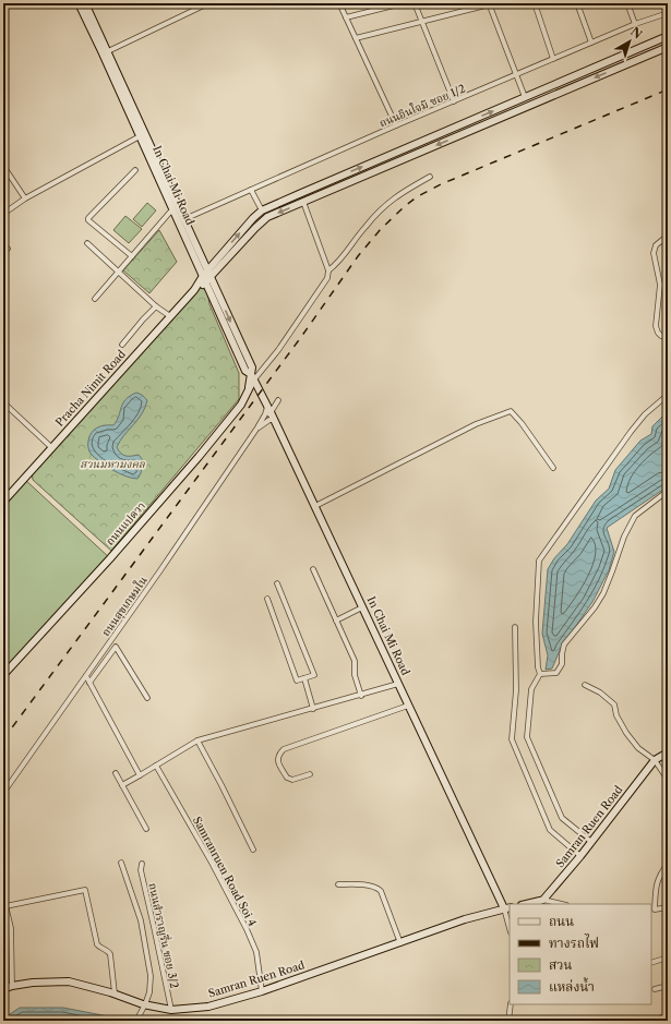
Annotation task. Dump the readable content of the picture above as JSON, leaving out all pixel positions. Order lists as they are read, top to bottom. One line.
{"streets":{"street":["ถนนอินใจมี ซอย 1/2","In Chai Mi Road","Pracha Nimit Road","ถนนแปดวา","ถนนสุขเกษมใน","Samran Ruen Road","Samranruen Road Soi 4","ถนนสำราญรื่น ซอย 3/2"]},"crossings":[["ถนนอินใจมี ซอย 1/2","In Chai Mi Road"],["In Chai Mi Road","Pracha Nimit Road"],["In Chai Mi Road","ถนนสุขเกษมใน"],["In Chai Mi Road","Samran Ruen Road"],["Samran Ruen Road","Samranruen Road Soi 4"],["Samran Ruen Road","ถนนสำราญรื่น ซอย 3/2"]],"parks":["สวนมหามงคล"],"legend":["ถนน","ทางรถไฟ","สวน","แหล่งน้ำ"],"north":"top right"}
